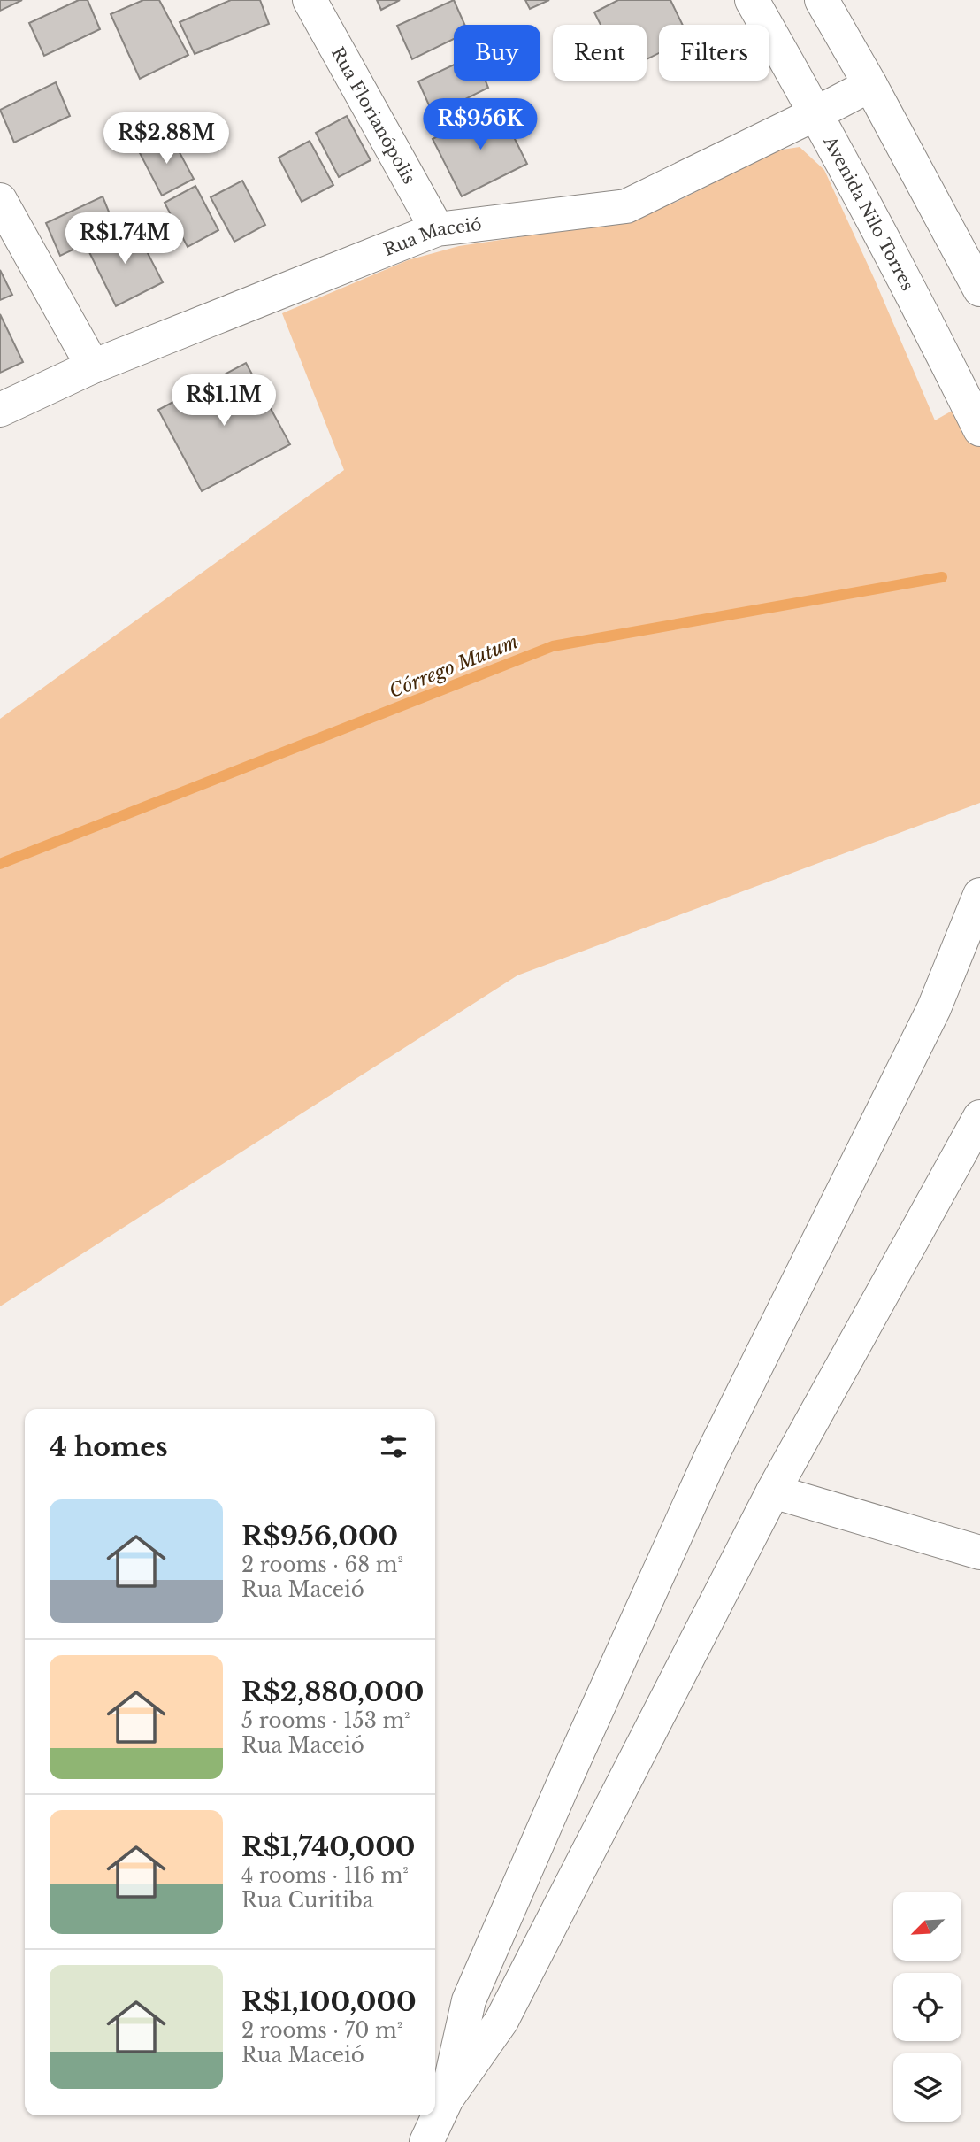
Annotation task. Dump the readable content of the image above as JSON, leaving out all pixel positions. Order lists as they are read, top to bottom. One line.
{"streets":{"main road":["Rua Florianópolis","Avenida Nilo Torres","Rua Maceió"]},"crossings":[["Rua Florianópolis","Rua Maceió"],["Avenida Nilo Torres","Rua Maceió"]],"water":["Córrego Mutum"],"north":"bottom left","page":{"chip":["Buy","Rent","Filters"],"price":["R$956K","R$2.88M","R$1.74M","R$1.1M"],"heading":"4 homes","list":[{"name":"R$956,000","note":"2 rooms · 68 m² · Rua Maceió"},{"name":"R$2,880,000","note":"5 rooms · 153 m² · Rua Maceió"},{"name":"R$1,740,000","note":"4 rooms · 116 m² · Rua Curitiba"},{"name":"R$1,100,000","note":"2 rooms · 70 m² · Rua Maceió"}]}}
